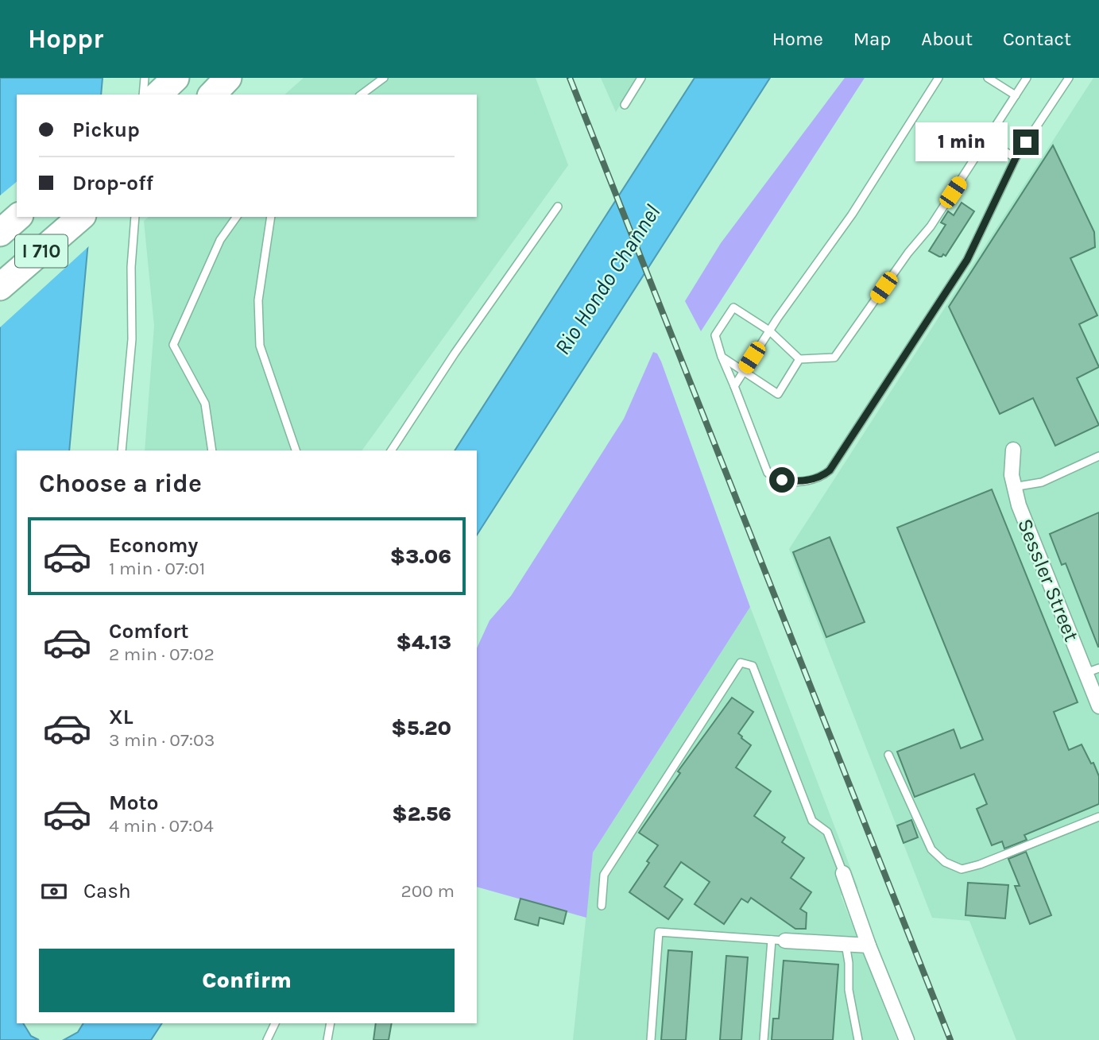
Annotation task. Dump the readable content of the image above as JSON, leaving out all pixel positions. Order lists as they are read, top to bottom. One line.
{"streets":{"highway":["I 710"],"street":["Sessler Street"]},"water":["Rio Hondo Channel"],"page":{"header":"Hoppr","nav":["Home","Map","About","Contact"],"banner":["Pickup","Drop-off"],"bubble":"1 min","heading":"Choose a ride","list":[{"name":"Economy","note":"1 min · 07:01","value":"$3.06"},{"name":"Comfort","note":"2 min · 07:02","value":"$4.13"},{"name":"XL","note":"3 min · 07:03","value":"$5.20"},{"name":"Moto","note":"4 min · 07:04","value":"$2.56"}],"pay":["Cash","200 m"],"buttons":"Confirm"}}
